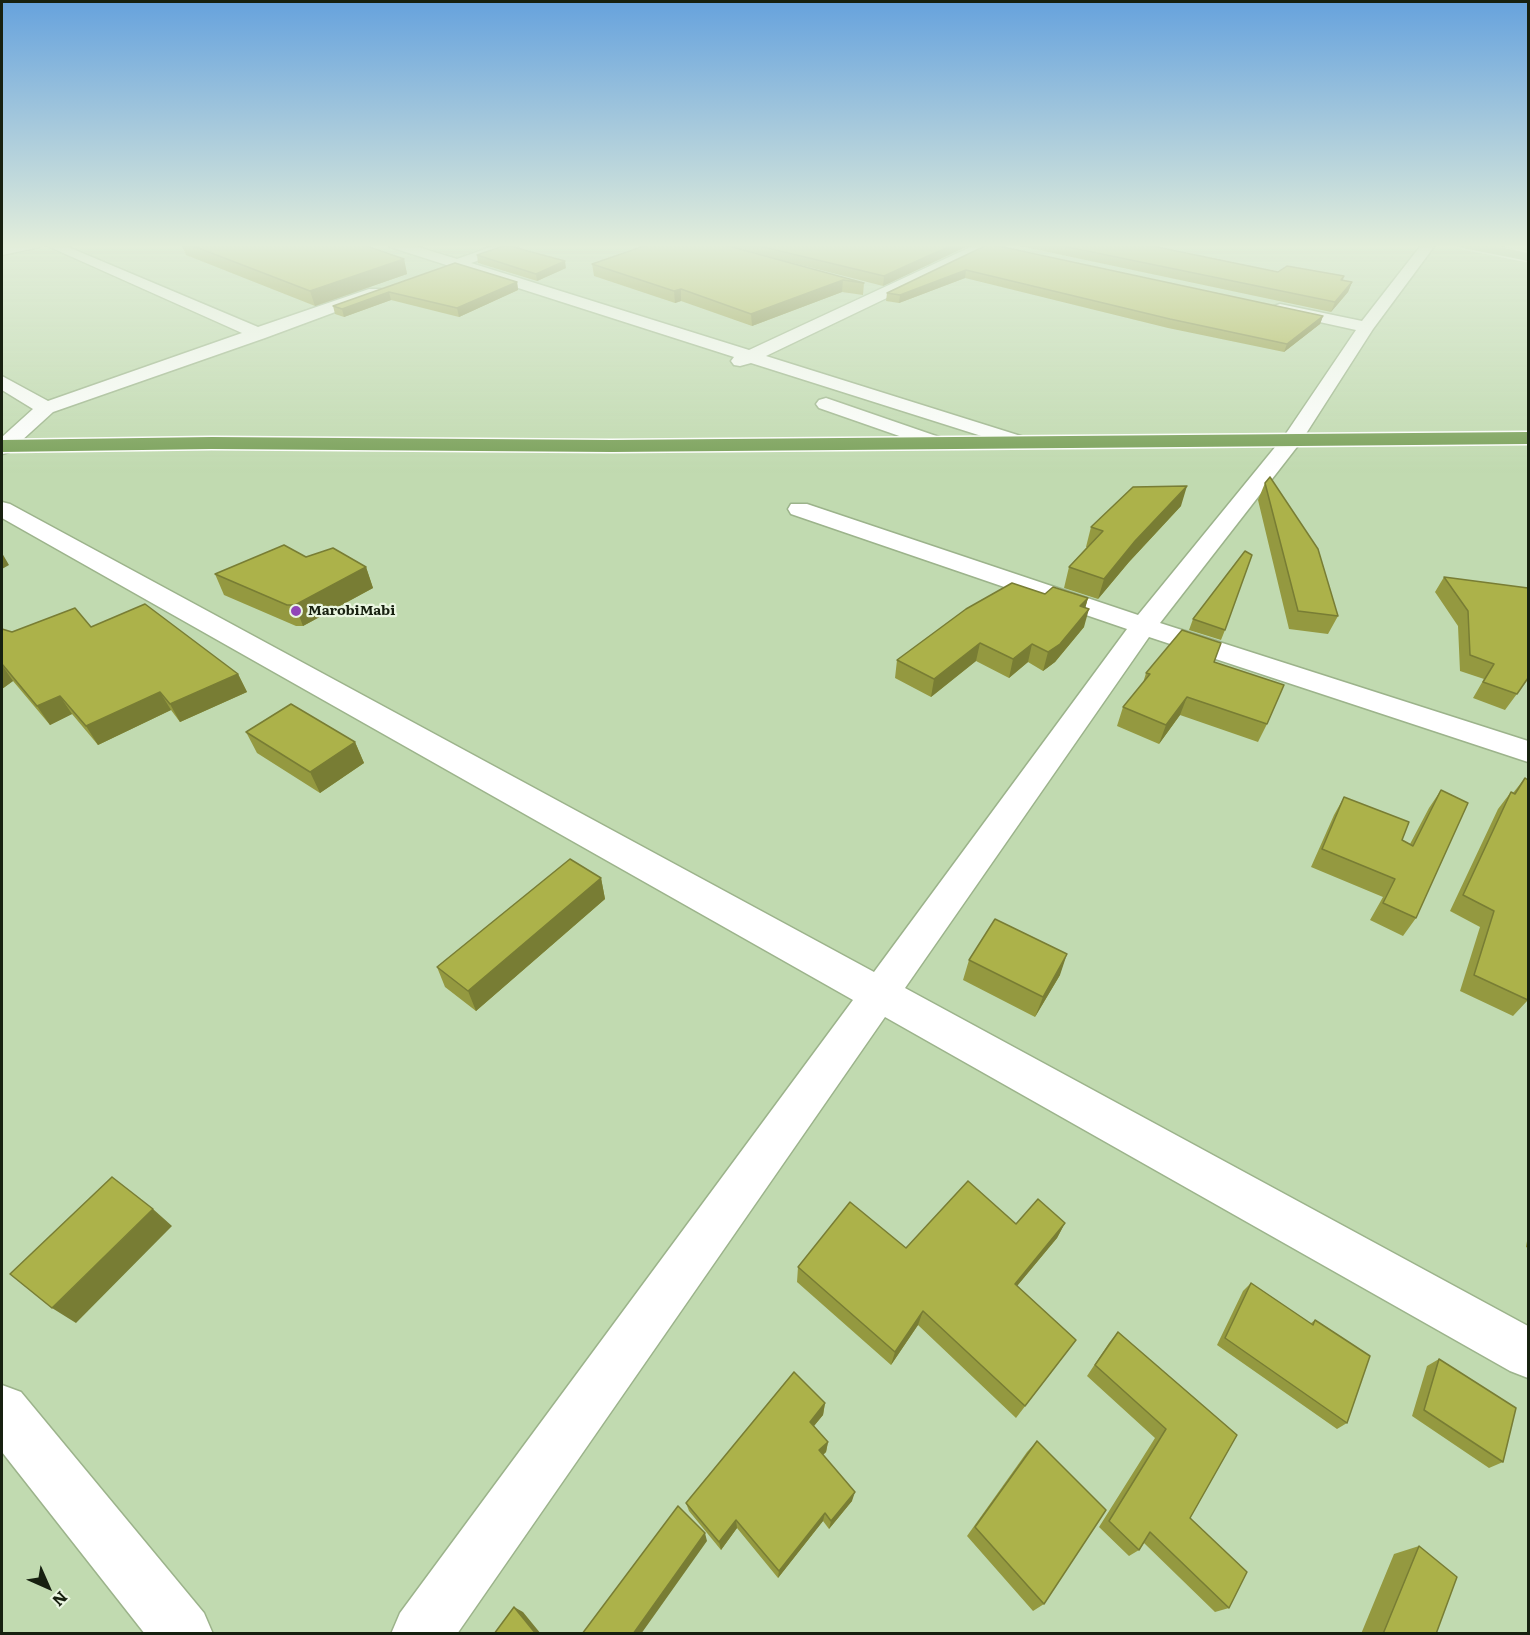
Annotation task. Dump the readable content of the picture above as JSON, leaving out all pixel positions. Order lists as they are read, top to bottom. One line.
{"places":["MarobiMabi"],"north":"bottom right"}
